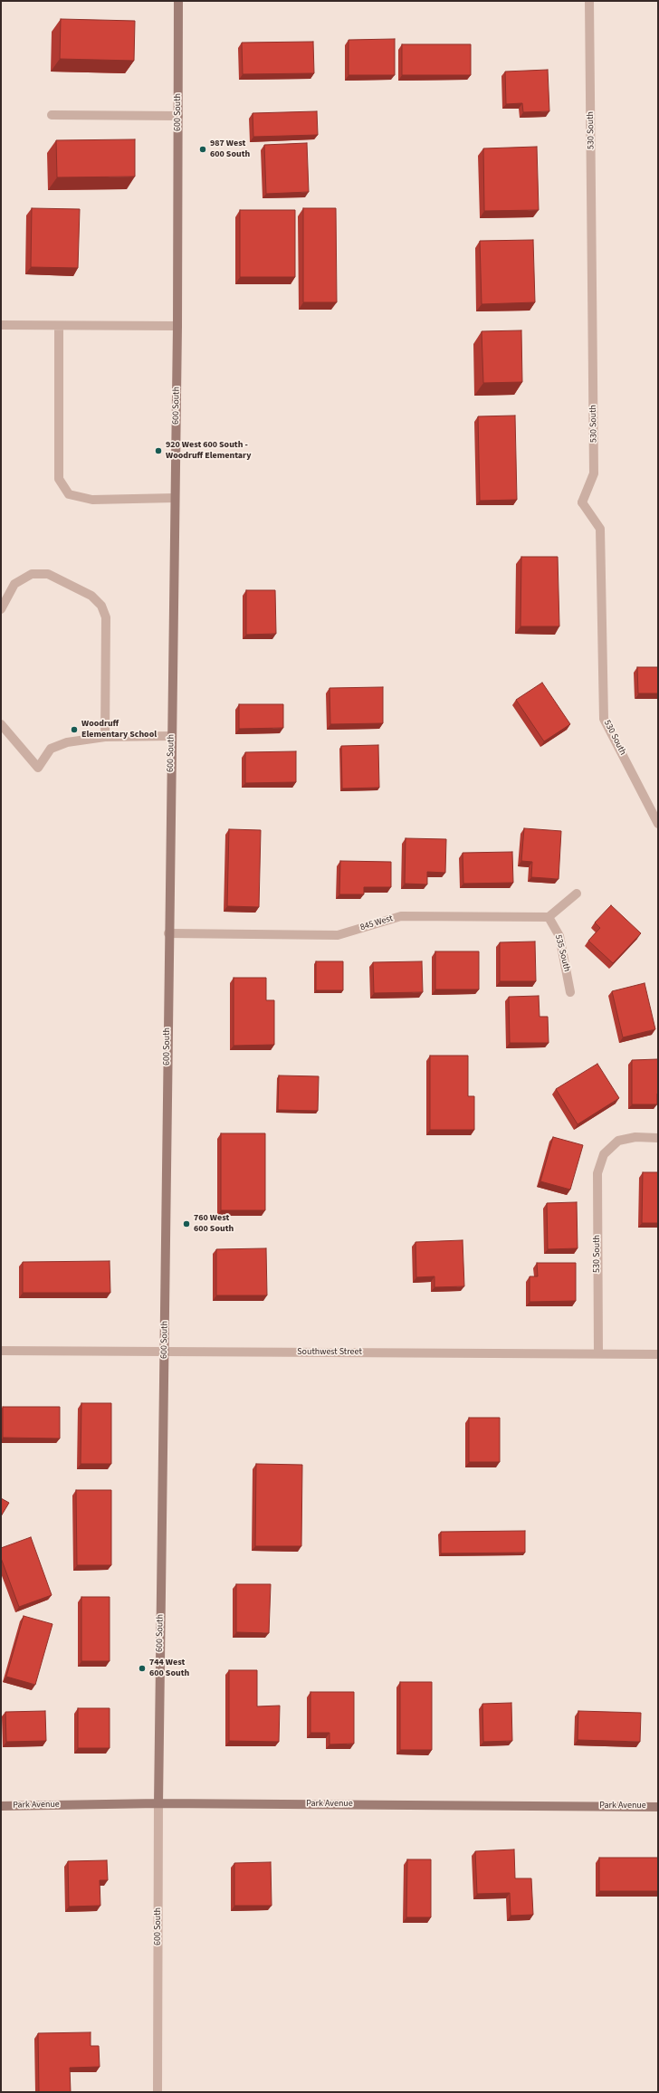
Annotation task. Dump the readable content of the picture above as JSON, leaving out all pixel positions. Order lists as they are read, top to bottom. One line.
{"streets":{"street":["600 South","530 South","845 West","535 South","Southwest Street","Park Avenue"]},"crossings":[["600 South","845 West"],["600 South","Southwest Street"],["600 South","Park Avenue"],["530 South","Southwest Street"],["845 West","535 South"]],"places":["987 West 600 South","920 West 600 South - Woodruff Elementary","Woodruff Elementary School","760 West 600 South","744 West 600 South"]}
